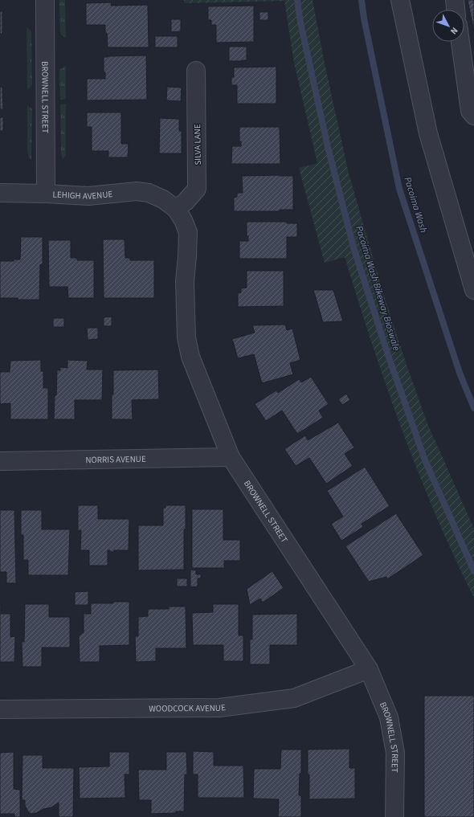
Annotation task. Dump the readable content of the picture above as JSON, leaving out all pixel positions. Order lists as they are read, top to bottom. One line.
{"streets":{"street":["BROWNELL STREET","SILVA LANE","LEHIGH AVENUE","NORRIS AVENUE","WOODCOCK AVENUE"]},"crossings":[["BROWNELL STREET","SILVA LANE"],["BROWNELL STREET","LEHIGH AVENUE"],["BROWNELL STREET","NORRIS AVENUE"],["BROWNELL STREET","WOODCOCK AVENUE"],["SILVA LANE","LEHIGH AVENUE"]],"water":["Pacoima Wash","Pacoima Wash Bikeway Bioswale"],"north":"bottom right"}
